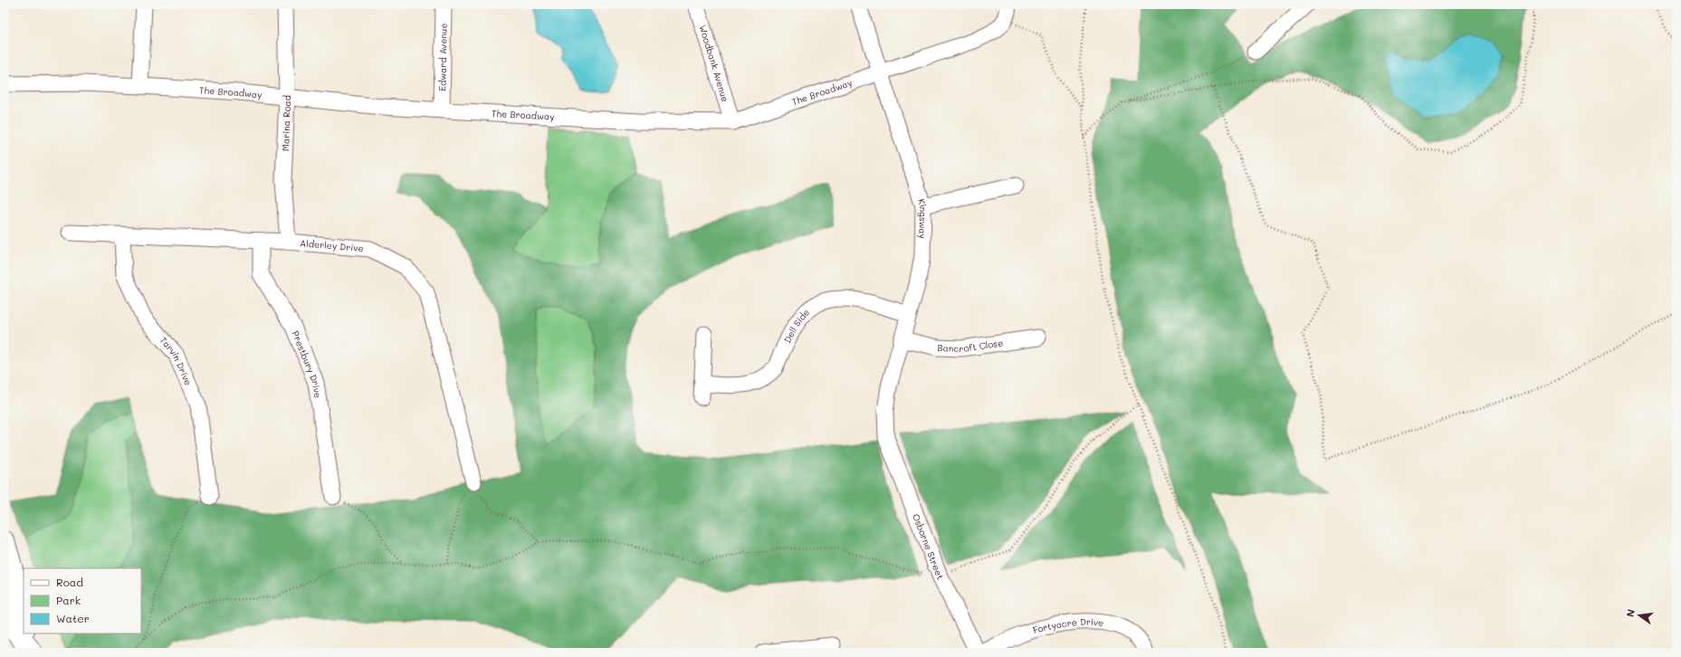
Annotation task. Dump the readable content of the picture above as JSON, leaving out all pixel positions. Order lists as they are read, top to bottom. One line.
{"streets":{"street":["Edward Avenue","Woodbank Avenue","The Broadway","Marina Road","Kingsway","Alderley Drive","Dell Side","Bancroft Close","Tarvin Drive","Prestbury Drive","Osborne Street","Fortyacre Drive"]},"crossings":[["Edward Avenue","The Broadway"],["Woodbank Avenue","The Broadway"],["The Broadway","Marina Road"],["The Broadway","Kingsway"],["Marina Road","Alderley Drive"],["Kingsway","Dell Side"],["Kingsway","Bancroft Close"],["Kingsway","Osborne Street"],["Alderley Drive","Tarvin Drive"],["Alderley Drive","Prestbury Drive"]],"legend":["Road","Park","Water"],"north":"left"}
